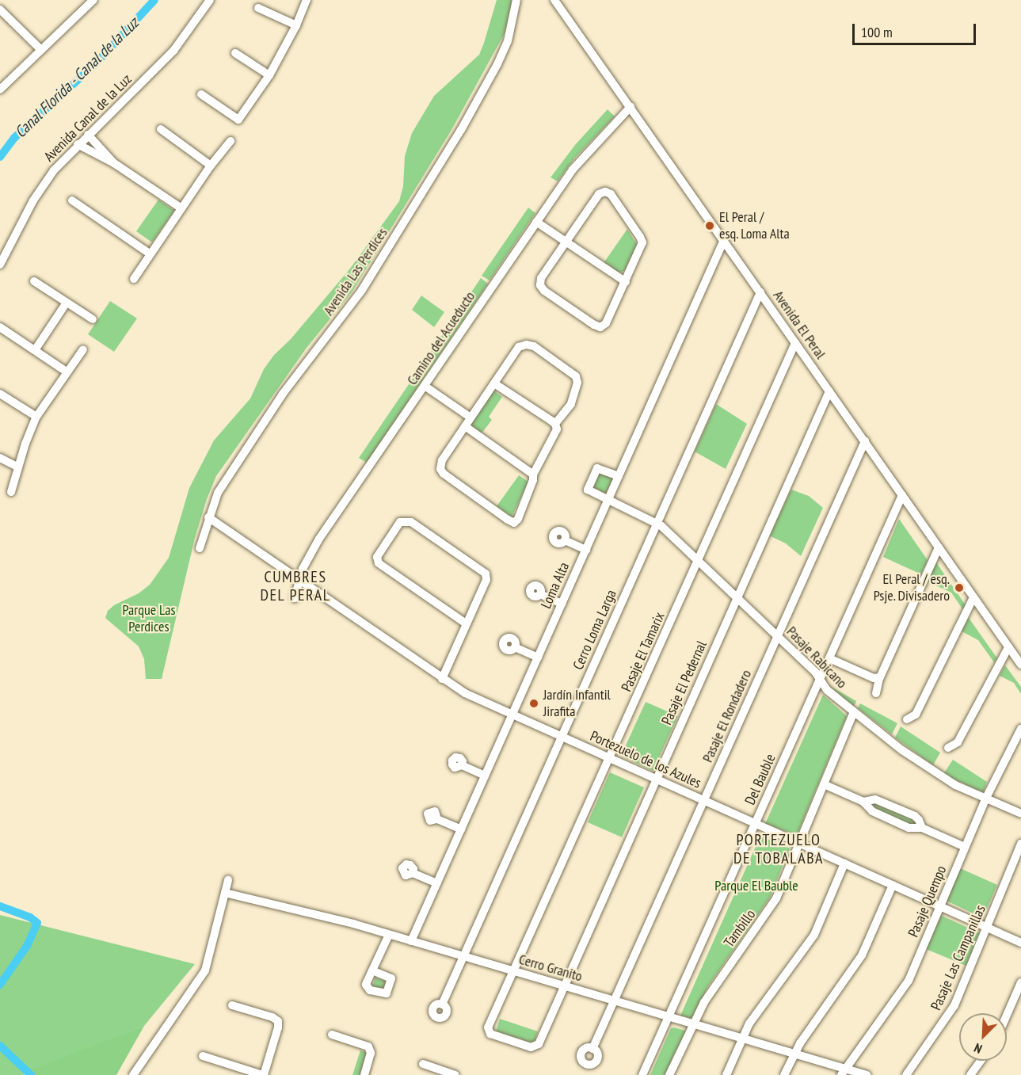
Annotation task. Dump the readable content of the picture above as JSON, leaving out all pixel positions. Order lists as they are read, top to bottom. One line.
{"streets":{"street":["Avenida Canal de la Luz","Avenida Las Perdices","Avenida El Peral","Camino del Acueducto","Loma Alta","Cerro Loma Larga","Pasaje El Tamarix","Pasaje Rabicano","Pasaje El Pedernal","Pasaje El Rondadero","Portezuelo de los Azules","Del Bauble","Pasaje Quempo","Tambillo","Pasaje Las Campanillas","Cerro Granito"]},"crossings":[["Avenida Las Perdices","Portezuelo de los Azules"],["Avenida El Peral","Camino del Acueducto"],["Avenida El Peral","Loma Alta"],["Avenida El Peral","Cerro Loma Larga"],["Avenida El Peral","Pasaje El Tamarix"],["Avenida El Peral","Pasaje El Pedernal"],["Avenida El Peral","Pasaje El Rondadero"],["Avenida El Peral","Del Bauble"],["Camino del Acueducto","Portezuelo de los Azules"],["Loma Alta","Pasaje Rabicano"],["Loma Alta","Portezuelo de los Azules"],["Loma Alta","Cerro Granito"],["Cerro Loma Larga","Pasaje Rabicano"],["Cerro Loma Larga","Portezuelo de los Azules"],["Cerro Loma Larga","Cerro Granito"],["Pasaje El Tamarix","Pasaje Rabicano"],["Pasaje El Tamarix","Pasaje El Pedernal"],["Pasaje El Tamarix","Portezuelo de los Azules"],["Pasaje El Tamarix","Cerro Granito"],["Pasaje Rabicano","Pasaje El Pedernal"],["Pasaje Rabicano","Pasaje El Rondadero"],["Pasaje Rabicano","Del Bauble"],["Pasaje Rabicano","Pasaje Quempo"],["Pasaje Rabicano","Tambillo"],["Pasaje El Pedernal","Portezuelo de los Azules"],["Pasaje El Pedernal","Cerro Granito"],["Pasaje El Rondadero","Portezuelo de los Azules"],["Pasaje El Rondadero","Cerro Granito"],["Portezuelo de los Azules","Del Bauble"],["Portezuelo de los Azules","Pasaje Quempo"],["Portezuelo de los Azules","Tambillo"],["Portezuelo de los Azules","Pasaje Las Campanillas"],["Del Bauble","Cerro Granito"],["Pasaje Quempo","Cerro Granito"],["Tambillo","Cerro Granito"]],"districts":["CUMBRES DEL PERAL","PORTEZUELO DE TOBALABA"],"water":["Canal Florida - Canal de la Luz"],"parks":["Parque Las Perdices","Parque El Bauble"],"places":["El Peral / esq. Loma Alta","El Peral / esq. Psje. Divisadero","Jardín Infantil Jirafita"],"scale_bar":"100 m","north":"bottom left"}
